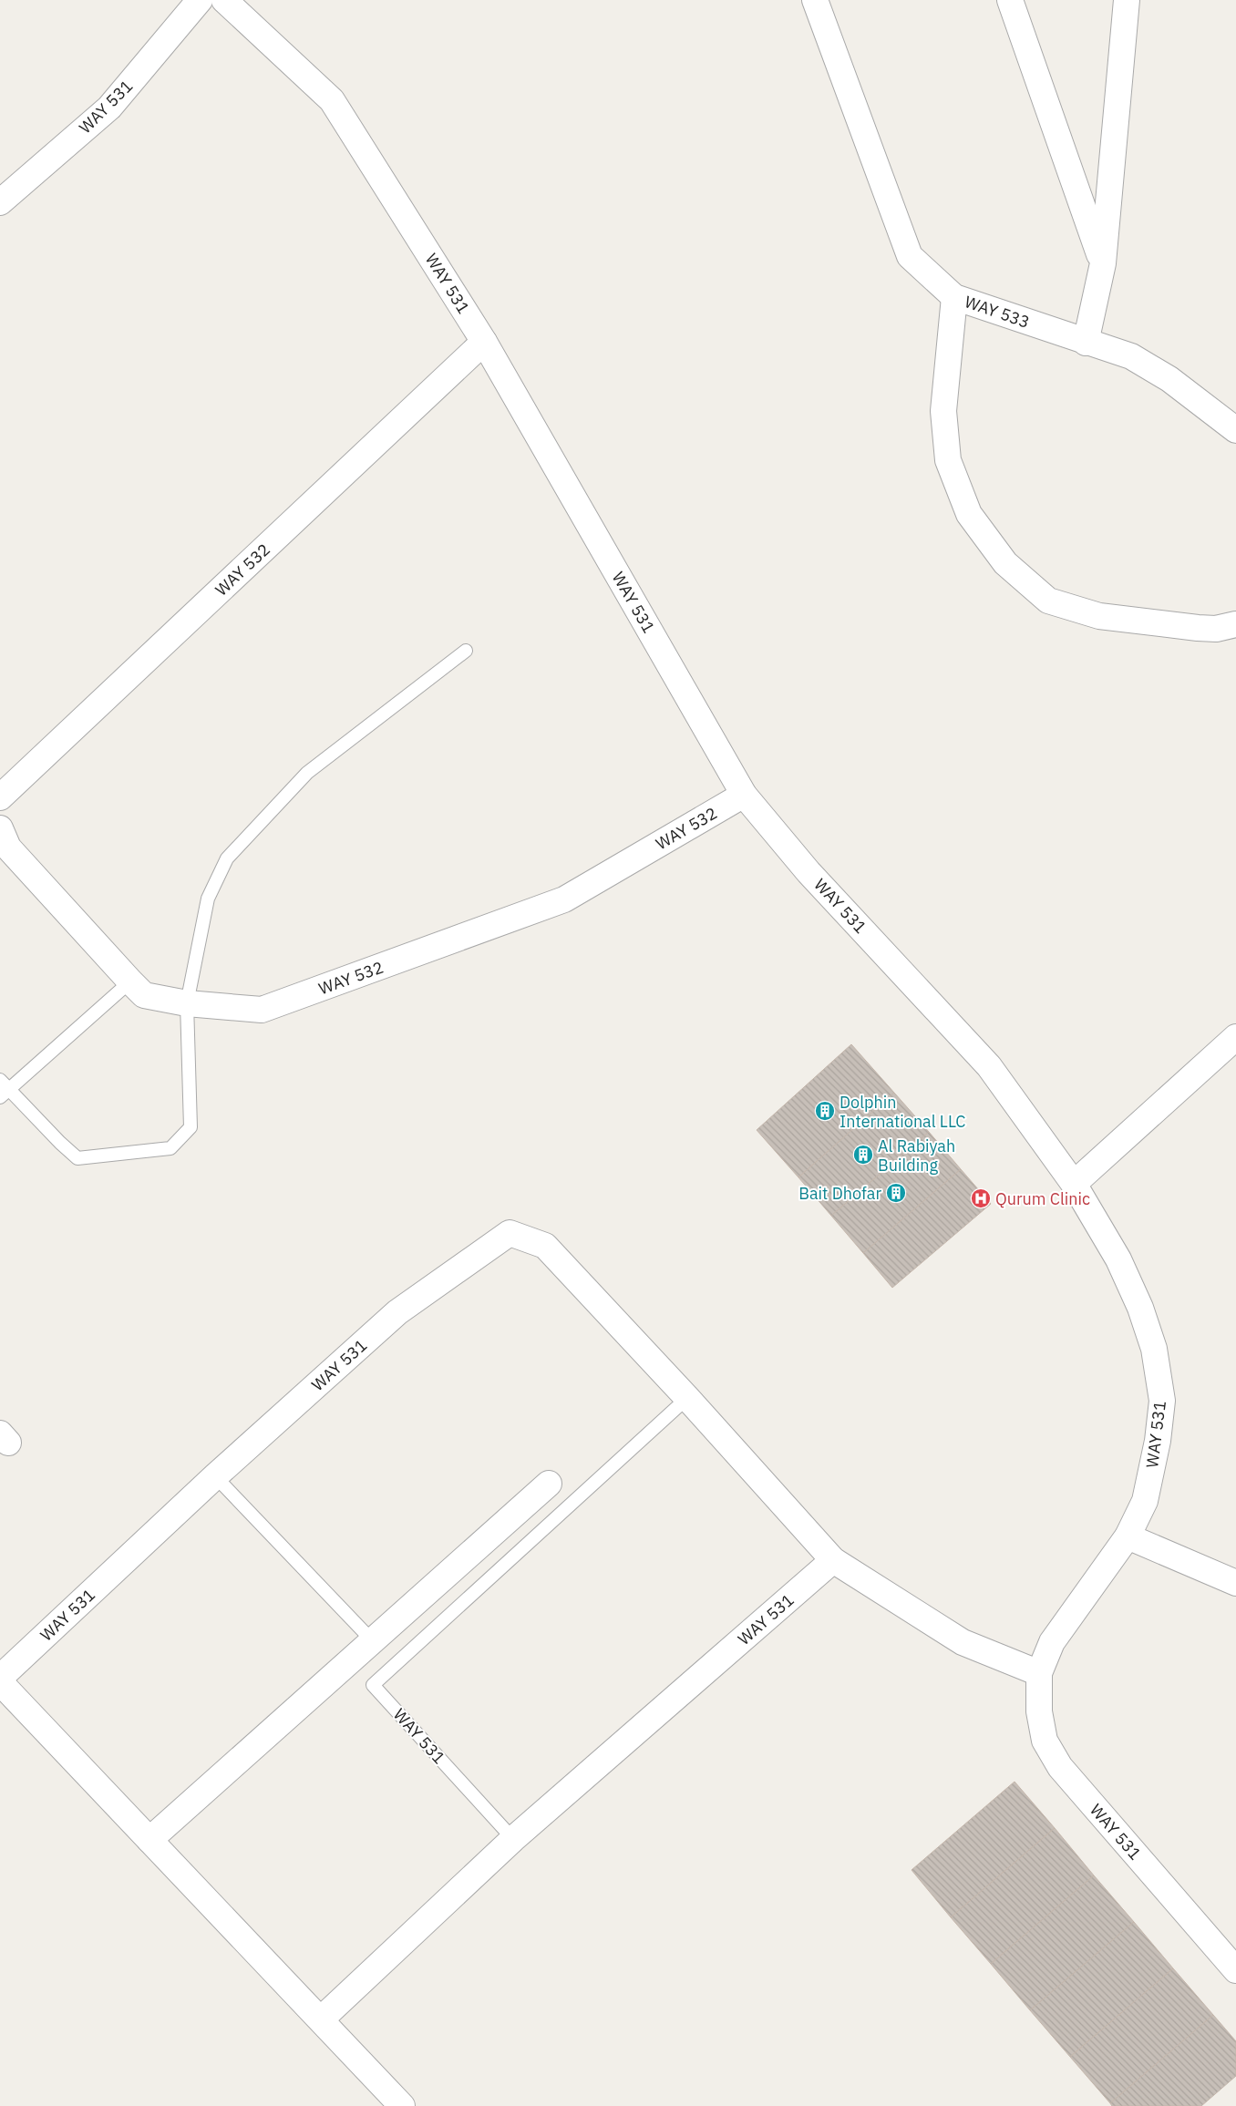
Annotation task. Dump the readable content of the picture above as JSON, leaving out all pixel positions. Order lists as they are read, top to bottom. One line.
{"streets":{"street":["WAY 531","WAY 533","WAY 532"]},"crossings":[["WAY 531","WAY 532"]],"places":{"building":["Dolphin International LLC","Al Rabiyah Building","Bait Dhofar"],"hospital":["Qurum Clinic"]}}
